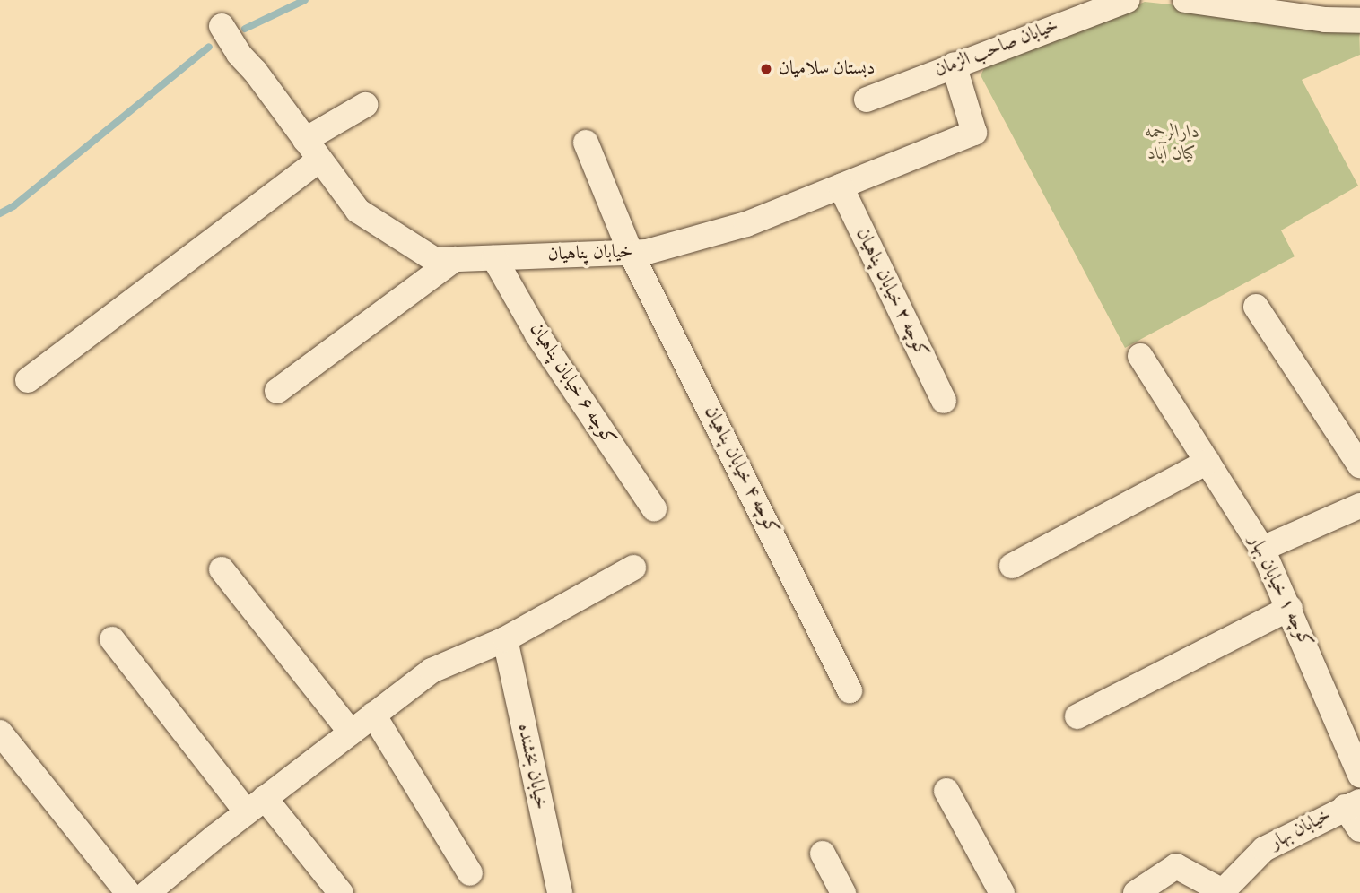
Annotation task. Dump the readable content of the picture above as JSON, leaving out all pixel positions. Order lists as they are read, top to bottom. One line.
{"streets":{"street":["خیابان صاحب الزمان","خیابان پناهیان","کوچه ۲ خیابان پناهیان","کوچه ۶ خیابان پناهیان","کوچه ۴ خیابان پناهیان","کوچه ۱ خیابان بهار","خیابان بخشنده","خیابان بهار"]},"crossings":[["خیابان صاحب الزمان","خیابان پناهیان"],["خیابان پناهیان","کوچه ۲ خیابان پناهیان"],["خیابان پناهیان","کوچه ۶ خیابان پناهیان"],["خیابان پناهیان","کوچه ۴ خیابان پناهیان"]],"parks":["دارالرحمه کیان آباد"],"places":["دبستان سلامیان"]}
